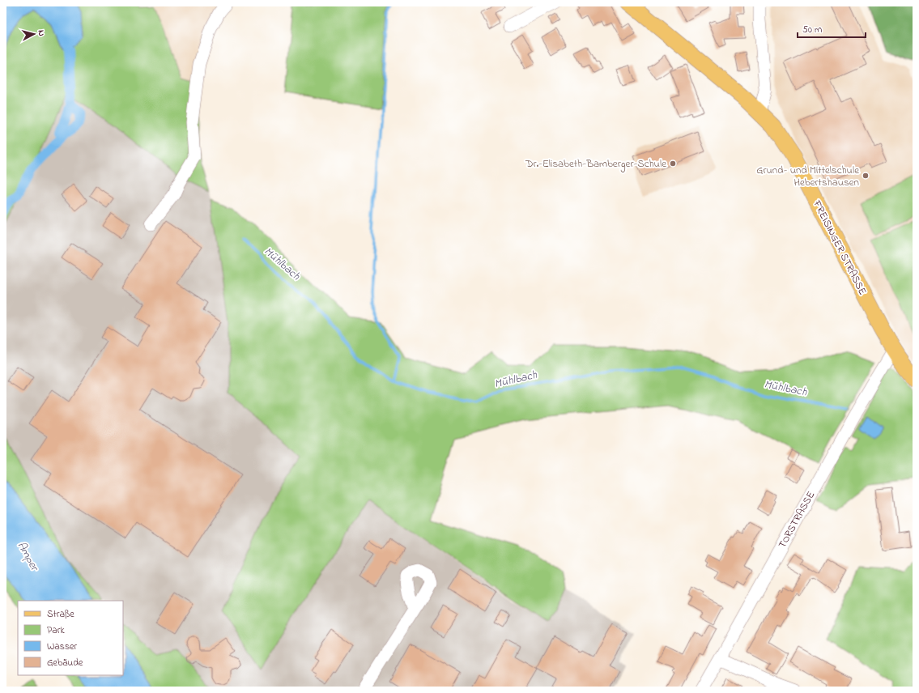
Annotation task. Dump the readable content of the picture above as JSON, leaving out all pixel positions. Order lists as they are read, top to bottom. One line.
{"streets":{"main road":["FREISINGER STRASSE"],"street":["TORSTRASSE"]},"crossings":[["FREISINGER STRASSE","TORSTRASSE"]],"water":["Mühlbach","Amper"],"places":["Dr.-Elisabeth-Bamberger-Schule","Grund- und Mittelschule Hebertshausen"],"legend":["Straße","Park","Wasser","Gebäude"],"scale_bar":"50 m","north":"right"}
